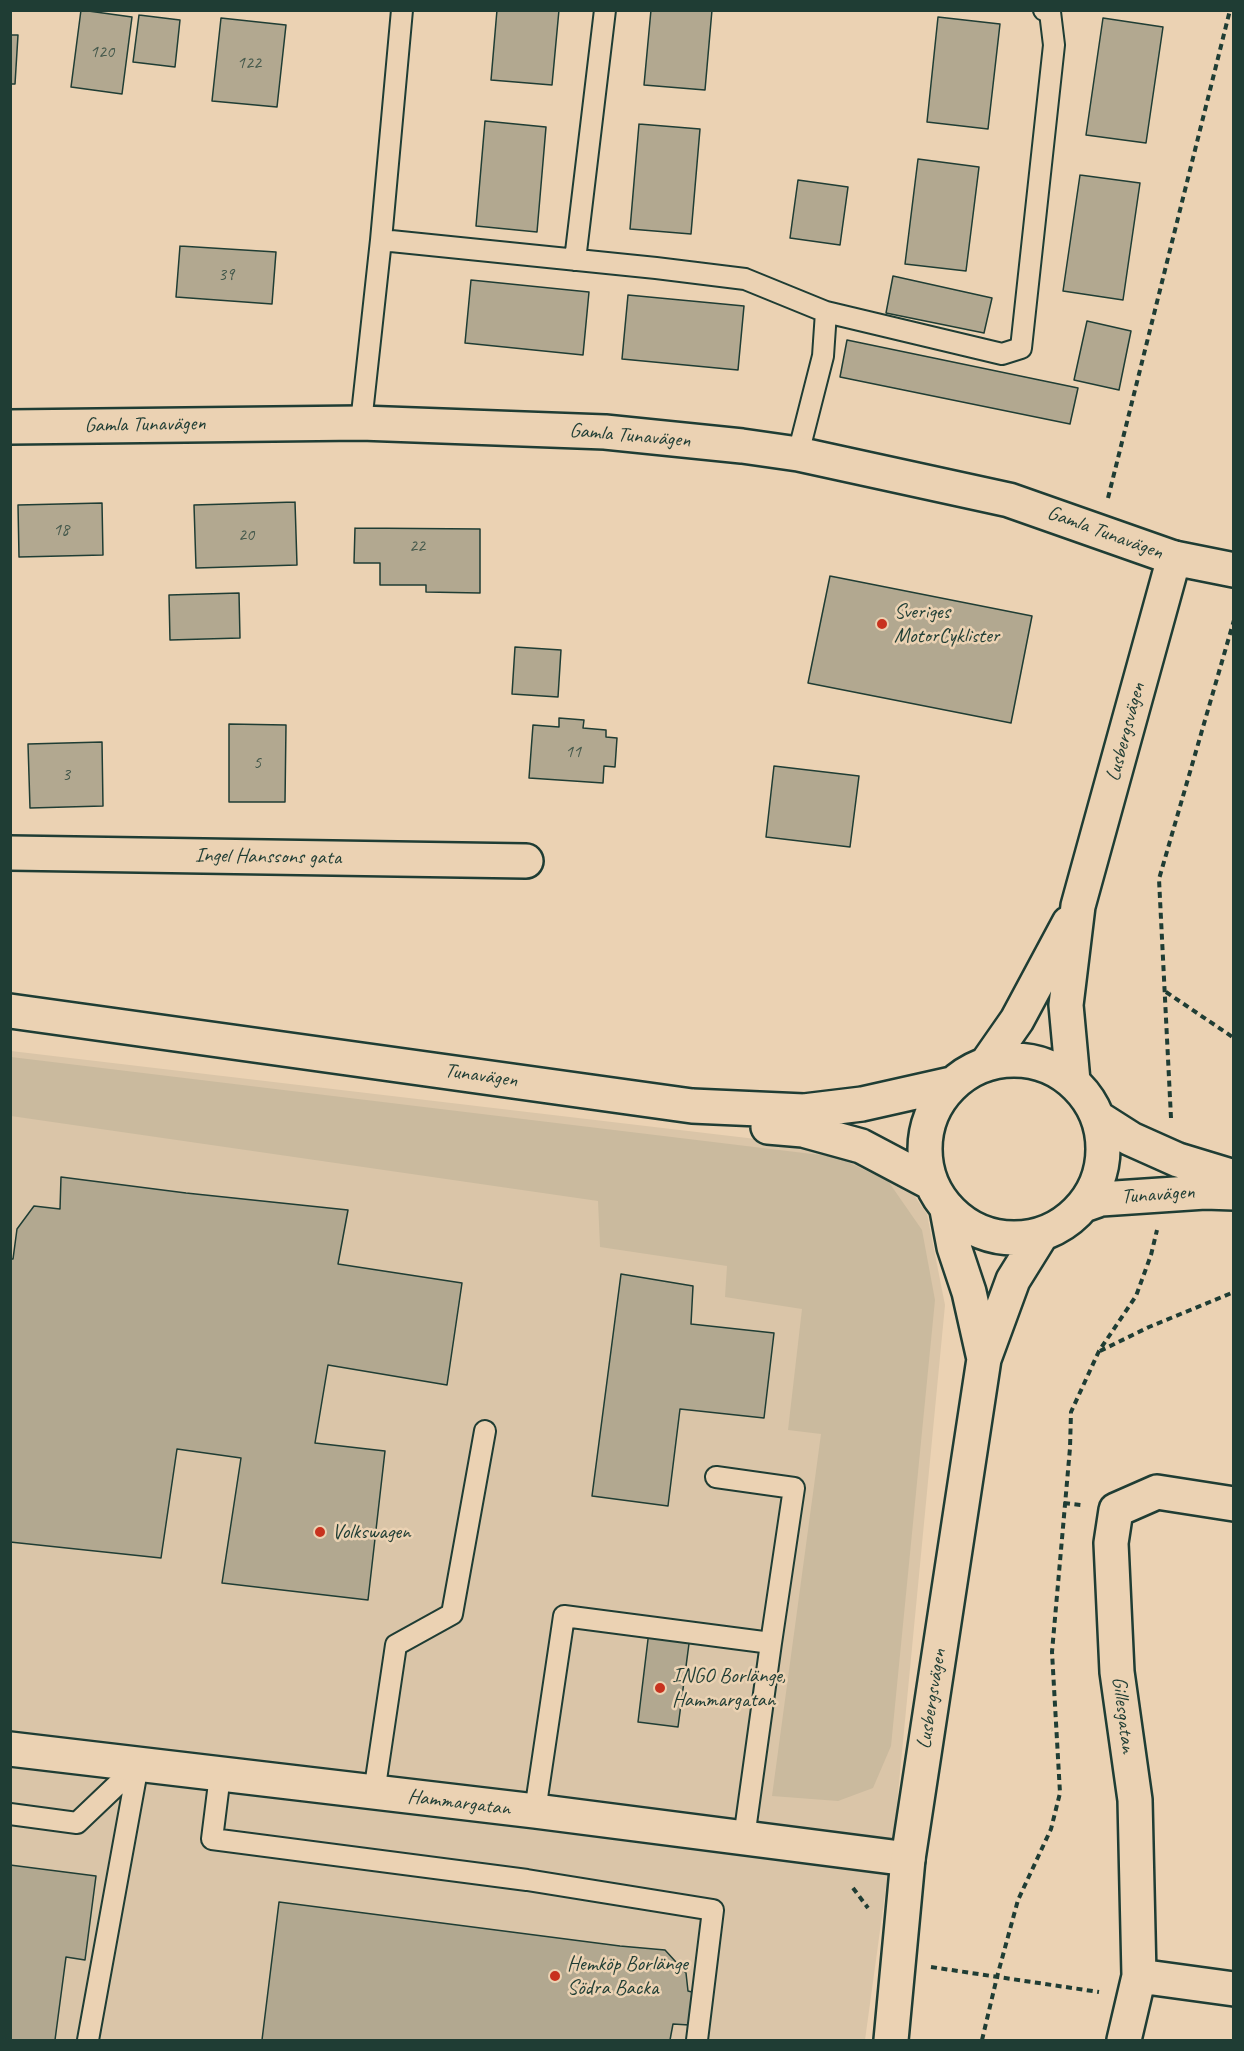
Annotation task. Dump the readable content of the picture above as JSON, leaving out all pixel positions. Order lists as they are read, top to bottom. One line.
{"streets":{"street":["Gamla Tunavägen","Lusbergsvägen","Ingel Hanssons gata","Tunavägen","Gillesgatan","Hammargatan"]},"crossings":[["Gamla Tunavägen","Lusbergsvägen"],["Lusbergsvägen","Tunavägen"],["Lusbergsvägen","Hammargatan"]],"places":["Sveriges MotorCyklister","Volkswagen","INGO Borlänge, Hammargatan","Hemköp Borlänge Södra Backa"],"house_numbers":["120","122","39","18","20","22","11","5","3"]}
